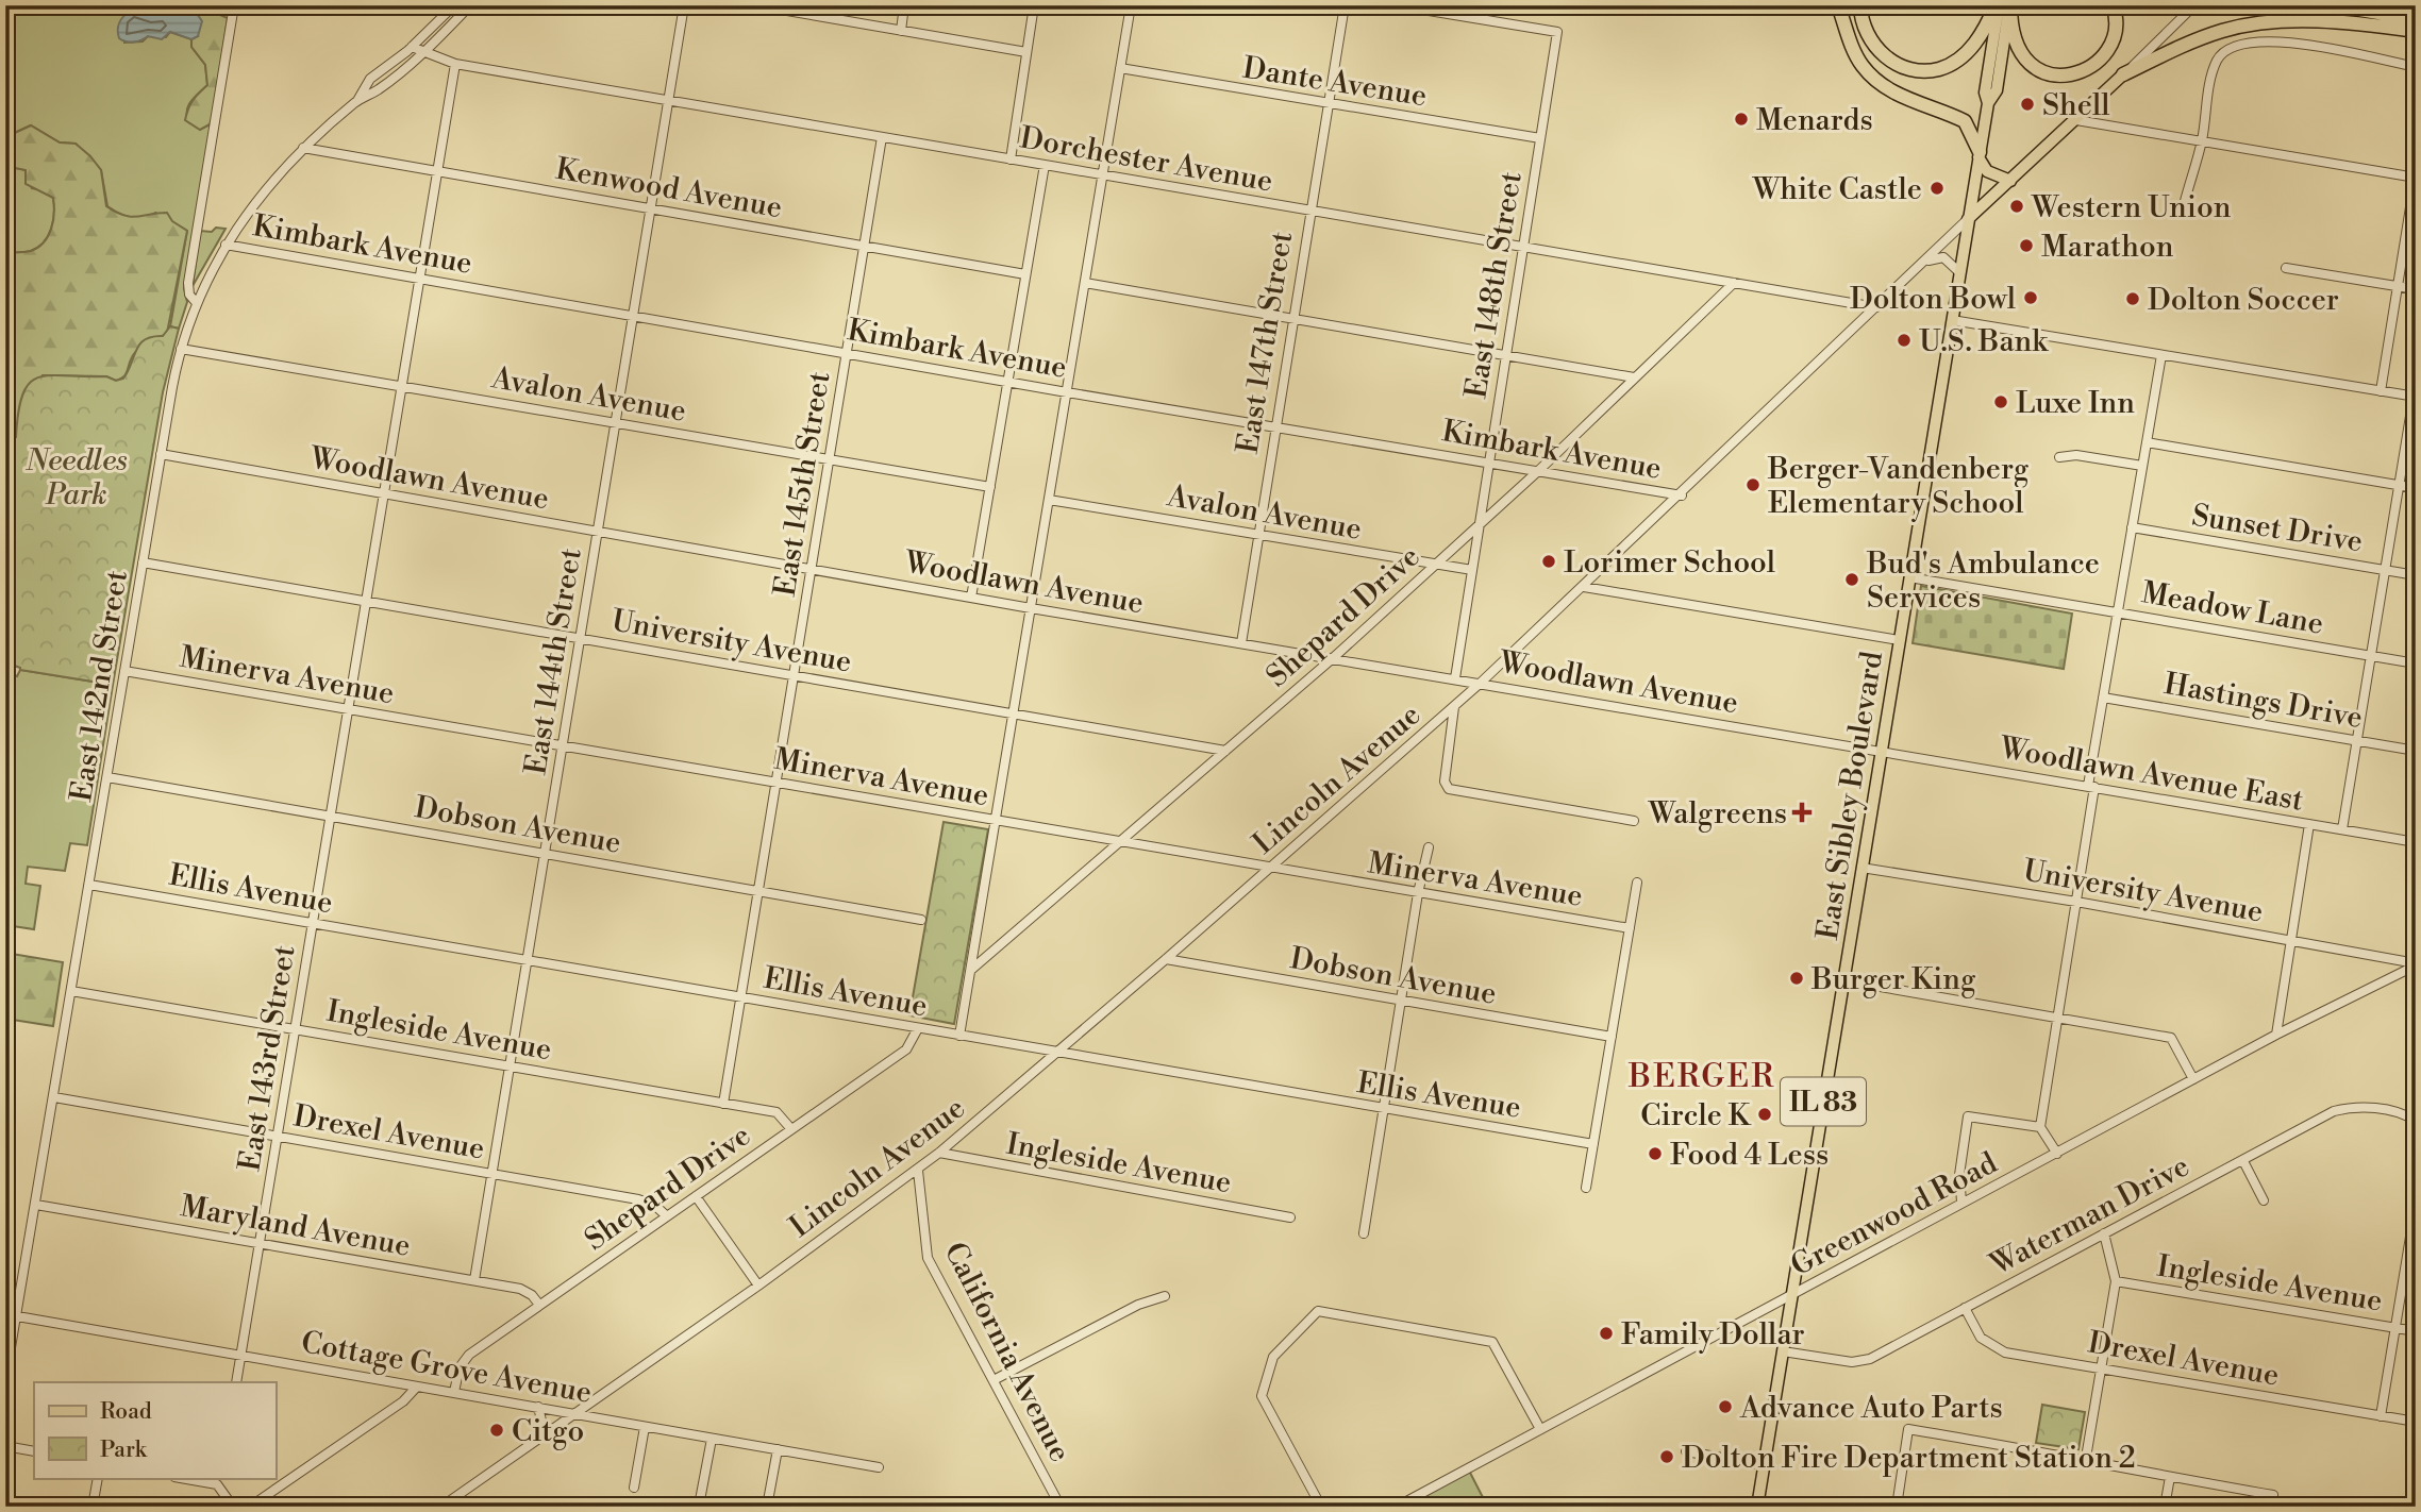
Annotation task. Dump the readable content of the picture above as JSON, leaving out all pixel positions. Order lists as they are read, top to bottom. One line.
{"streets":{"main road":["Lincoln Avenue","East Sibley Boulevard","IL 83"],"street":["Dante Avenue","Dorchester Avenue","Kenwood Avenue","Kimbark Avenue","East 148th Street","East 147th Street","Avalon Avenue","Woodlawn Avenue","East 145th Street","Sunset Drive","Meadow Lane","Shepard Drive","University Avenue","East 144th Street","Minerva Avenue","East 142nd Street","Hastings Drive","Woodlawn Avenue East","Dobson Avenue","Ellis Avenue","Ingleside Avenue","East 143rd Street","Drexel Avenue","Greenwood Road","Waterman Drive","Maryland Avenue","California Avenue","Cottage Grove Avenue"]},"crossings":[["Dante Avenue","East 148th Street"],["Dante Avenue","East 147th Street"],["Dorchester Avenue","East 148th Street"],["Dorchester Avenue","East 147th Street"],["Dorchester Avenue","East 145th Street"],["Dorchester Avenue","Shepard Drive"],["Dorchester Avenue","East 144th Street"],["Dorchester Avenue","Lincoln Avenue"],["Dorchester Avenue","East 143rd Street"],["Kenwood Avenue","East 145th Street"],["Kenwood Avenue","East 144th Street"],["Kenwood Avenue","East 143rd Street"],["Kimbark Avenue","East 148th Street"],["Kimbark Avenue","East 147th Street"],["Kimbark Avenue","East 145th Street"],["Kimbark Avenue","Shepard Drive"],["Kimbark Avenue","East 144th Street"],["Kimbark Avenue","Lincoln Avenue"],["Kimbark Avenue","East 143rd Street"],["East 148th Street","Avalon Avenue"],["East 148th Street","Woodlawn Avenue"],["East 148th Street","Shepard Drive"],["East 147th Street","Avalon Avenue"],["East 147th Street","Woodlawn Avenue"],["Avalon Avenue","East 145th Street"],["Avalon Avenue","Shepard Drive"],["Avalon Avenue","East 144th Street"],["Avalon Avenue","East 142nd Street"],["Avalon Avenue","East 143rd Street"],["Woodlawn Avenue","East 145th Street"],["Woodlawn Avenue","Shepard Drive"],["Woodlawn Avenue","East 144th Street"],["Woodlawn Avenue","East 142nd Street"],["Woodlawn Avenue","Woodlawn Avenue East"],["Woodlawn Avenue","Lincoln Avenue"],["Woodlawn Avenue","East Sibley Boulevard"],["Woodlawn Avenue","East 143rd Street"],["East 145th Street","University Avenue"],["East 145th Street","Minerva Avenue"],["East 145th Street","Dobson Avenue"],["East 145th Street","Ellis Avenue"],["East 145th Street","Ingleside Avenue"],["Meadow Lane","East Sibley Boulevard"],["Shepard Drive","University Avenue"],["Shepard Drive","Minerva Avenue"],["Shepard Drive","Ellis Avenue"],["Shepard Drive","Ingleside Avenue"],["Shepard Drive","Drexel Avenue"],["Shepard Drive","Maryland Avenue"],["Shepard Drive","Cottage Grove Avenue"],["University Avenue","East 144th Street"],["University Avenue","East 142nd Street"],["University Avenue","East Sibley Boulevard"],["University Avenue","East 143rd Street"],["University Avenue","Greenwood Road"],["East 144th Street","Minerva Avenue"],["East 144th Street","Dobson Avenue"],["East 144th Street","Ellis Avenue"],["East 144th Street","Ingleside Avenue"],["East 144th Street","Drexel Avenue"],["East 144th Street","Maryland Avenue"],["Minerva Avenue","East 142nd Street"],["Minerva Avenue","Lincoln Avenue"],["Minerva Avenue","East 143rd Street"],["East 142nd Street","Dobson Avenue"],["East 142nd Street","Ellis Avenue"],["East 142nd Street","Ingleside Avenue"],["East 142nd Street","Drexel Avenue"],["East 142nd Street","Maryland Avenue"],["East 142nd Street","Cottage Grove Avenue"],["Woodlawn Avenue East","East Sibley Boulevard"],["Lincoln Avenue","East Sibley Boulevard"],["Lincoln Avenue","Dobson Avenue"],["Lincoln Avenue","Ellis Avenue"],["Lincoln Avenue","Ingleside Avenue"],["Lincoln Avenue","California Avenue"],["Lincoln Avenue","Cottage Grove Avenue"],["East Sibley Boulevard","Greenwood Road"],["East Sibley Boulevard","Waterman Drive"],["Dobson Avenue","East 143rd Street"],["Ellis Avenue","East 143rd Street"],["Ingleside Avenue","East 143rd Street"],["East 143rd Street","Drexel Avenue"],["East 143rd Street","Maryland Avenue"],["East 143rd Street","Cottage Grove Avenue"],["Drexel Avenue","Waterman Drive"]],"districts":["BERGER"],"parks":["Needles Park"],"places":{"other":["Shell","Menards","White Castle","Western Union","Marathon","Dolton Bowl","Dolton Soccer","U.S. Bank","Luxe Inn","Berger-Vandenberg Elementary School","Lorimer School","Bud's Ambulance Services","Burger King","Circle K","Food 4 Less","Family Dollar","Advance Auto Parts","Citgo","Dolton Fire Department Station 2"],"health":["Walgreens"]},"legend":["Road","Park"]}
